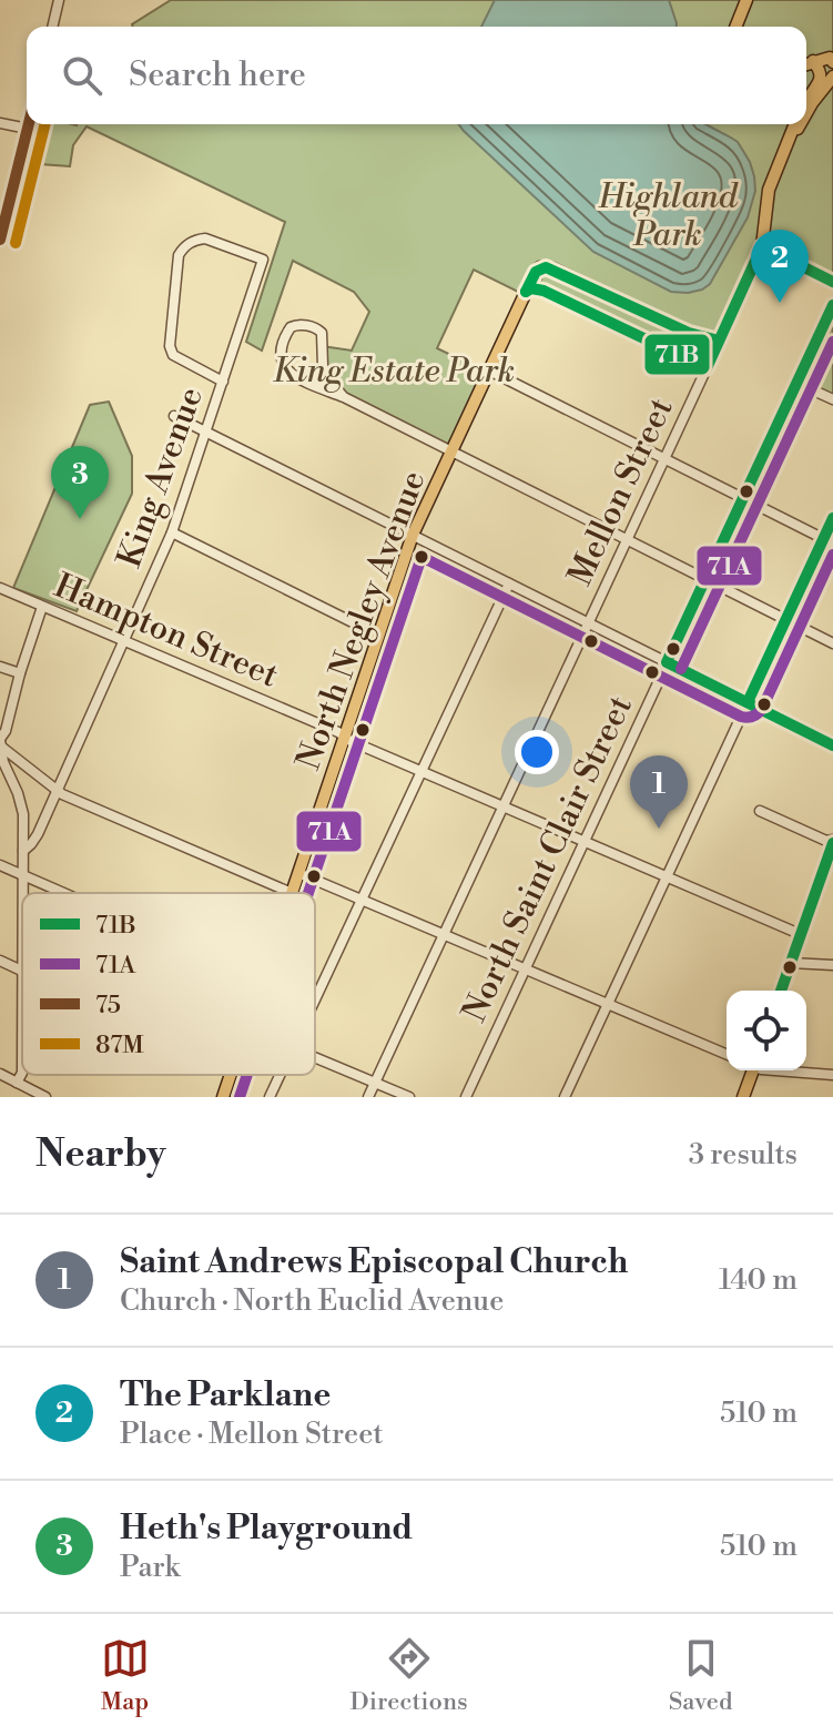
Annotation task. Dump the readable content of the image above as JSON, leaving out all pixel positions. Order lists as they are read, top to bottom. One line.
{"streets":{"main road":["Mellon Street","North Negley Avenue"],"street":["King Avenue","Hampton Street","North Saint Clair Street"]},"crossings":[["King Avenue","Hampton Street"],["Mellon Street","North Negley Avenue"],["Mellon Street","Hampton Street"],["North Negley Avenue","Hampton Street"],["Hampton Street","North Saint Clair Street"]],"parks":["Highland Park","King Estate Park"],"lines":["transit line 75","transit line 87M","transit line 71B","transit line 71A"],"legend":["71B","71A","75","87M"],"page":{"search":"Search here","pins":["2","3","1"],"heading":["Nearby","3 results"],"list":[{"mark":"1","name":"Saint Andrews Episcopal Church","note":"Church · North Euclid Avenue","value":"140 m"},{"mark":"2","name":"The Parklane","note":"Place · Mellon Street","value":"510 m"},{"mark":"3","name":"Heth's Playground","note":"Park","value":"510 m"}],"nav":["Map","Directions","Saved"]}}
